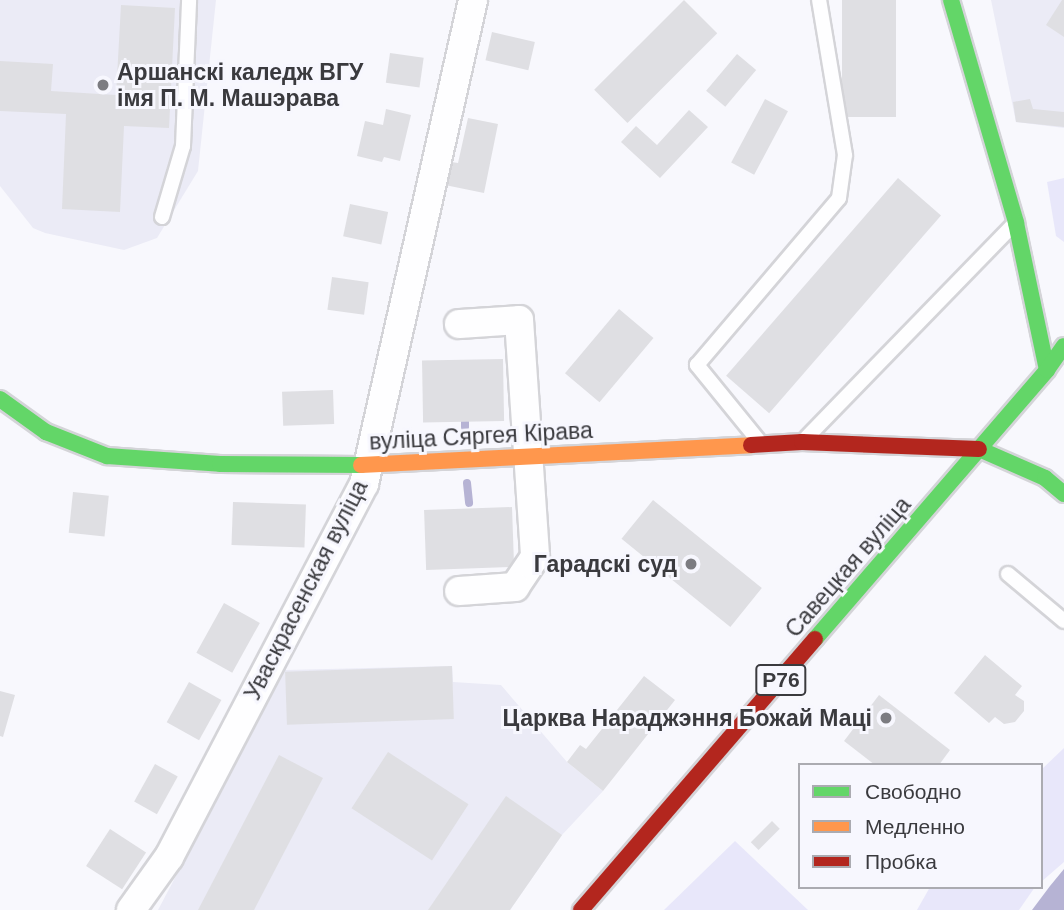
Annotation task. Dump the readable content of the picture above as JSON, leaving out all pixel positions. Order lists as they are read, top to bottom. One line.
{"streets":{"main road":["вуліца Сяргея Кірава","Савецкая вуліца","Р76"],"street":["Уваскрасенская вуліца"]},"crossings":[["вуліца Сяргея Кірава","Савецкая вуліца"],["вуліца Сяргея Кірава","Уваскрасенская вуліца"]],"places":["Аршанскі каледж ВГУ імя П. М. Машэрава","Гарадскі суд","Царква Нараджэння Божай Маці"],"legend":["Свободно","Медленно","Пробка"]}
